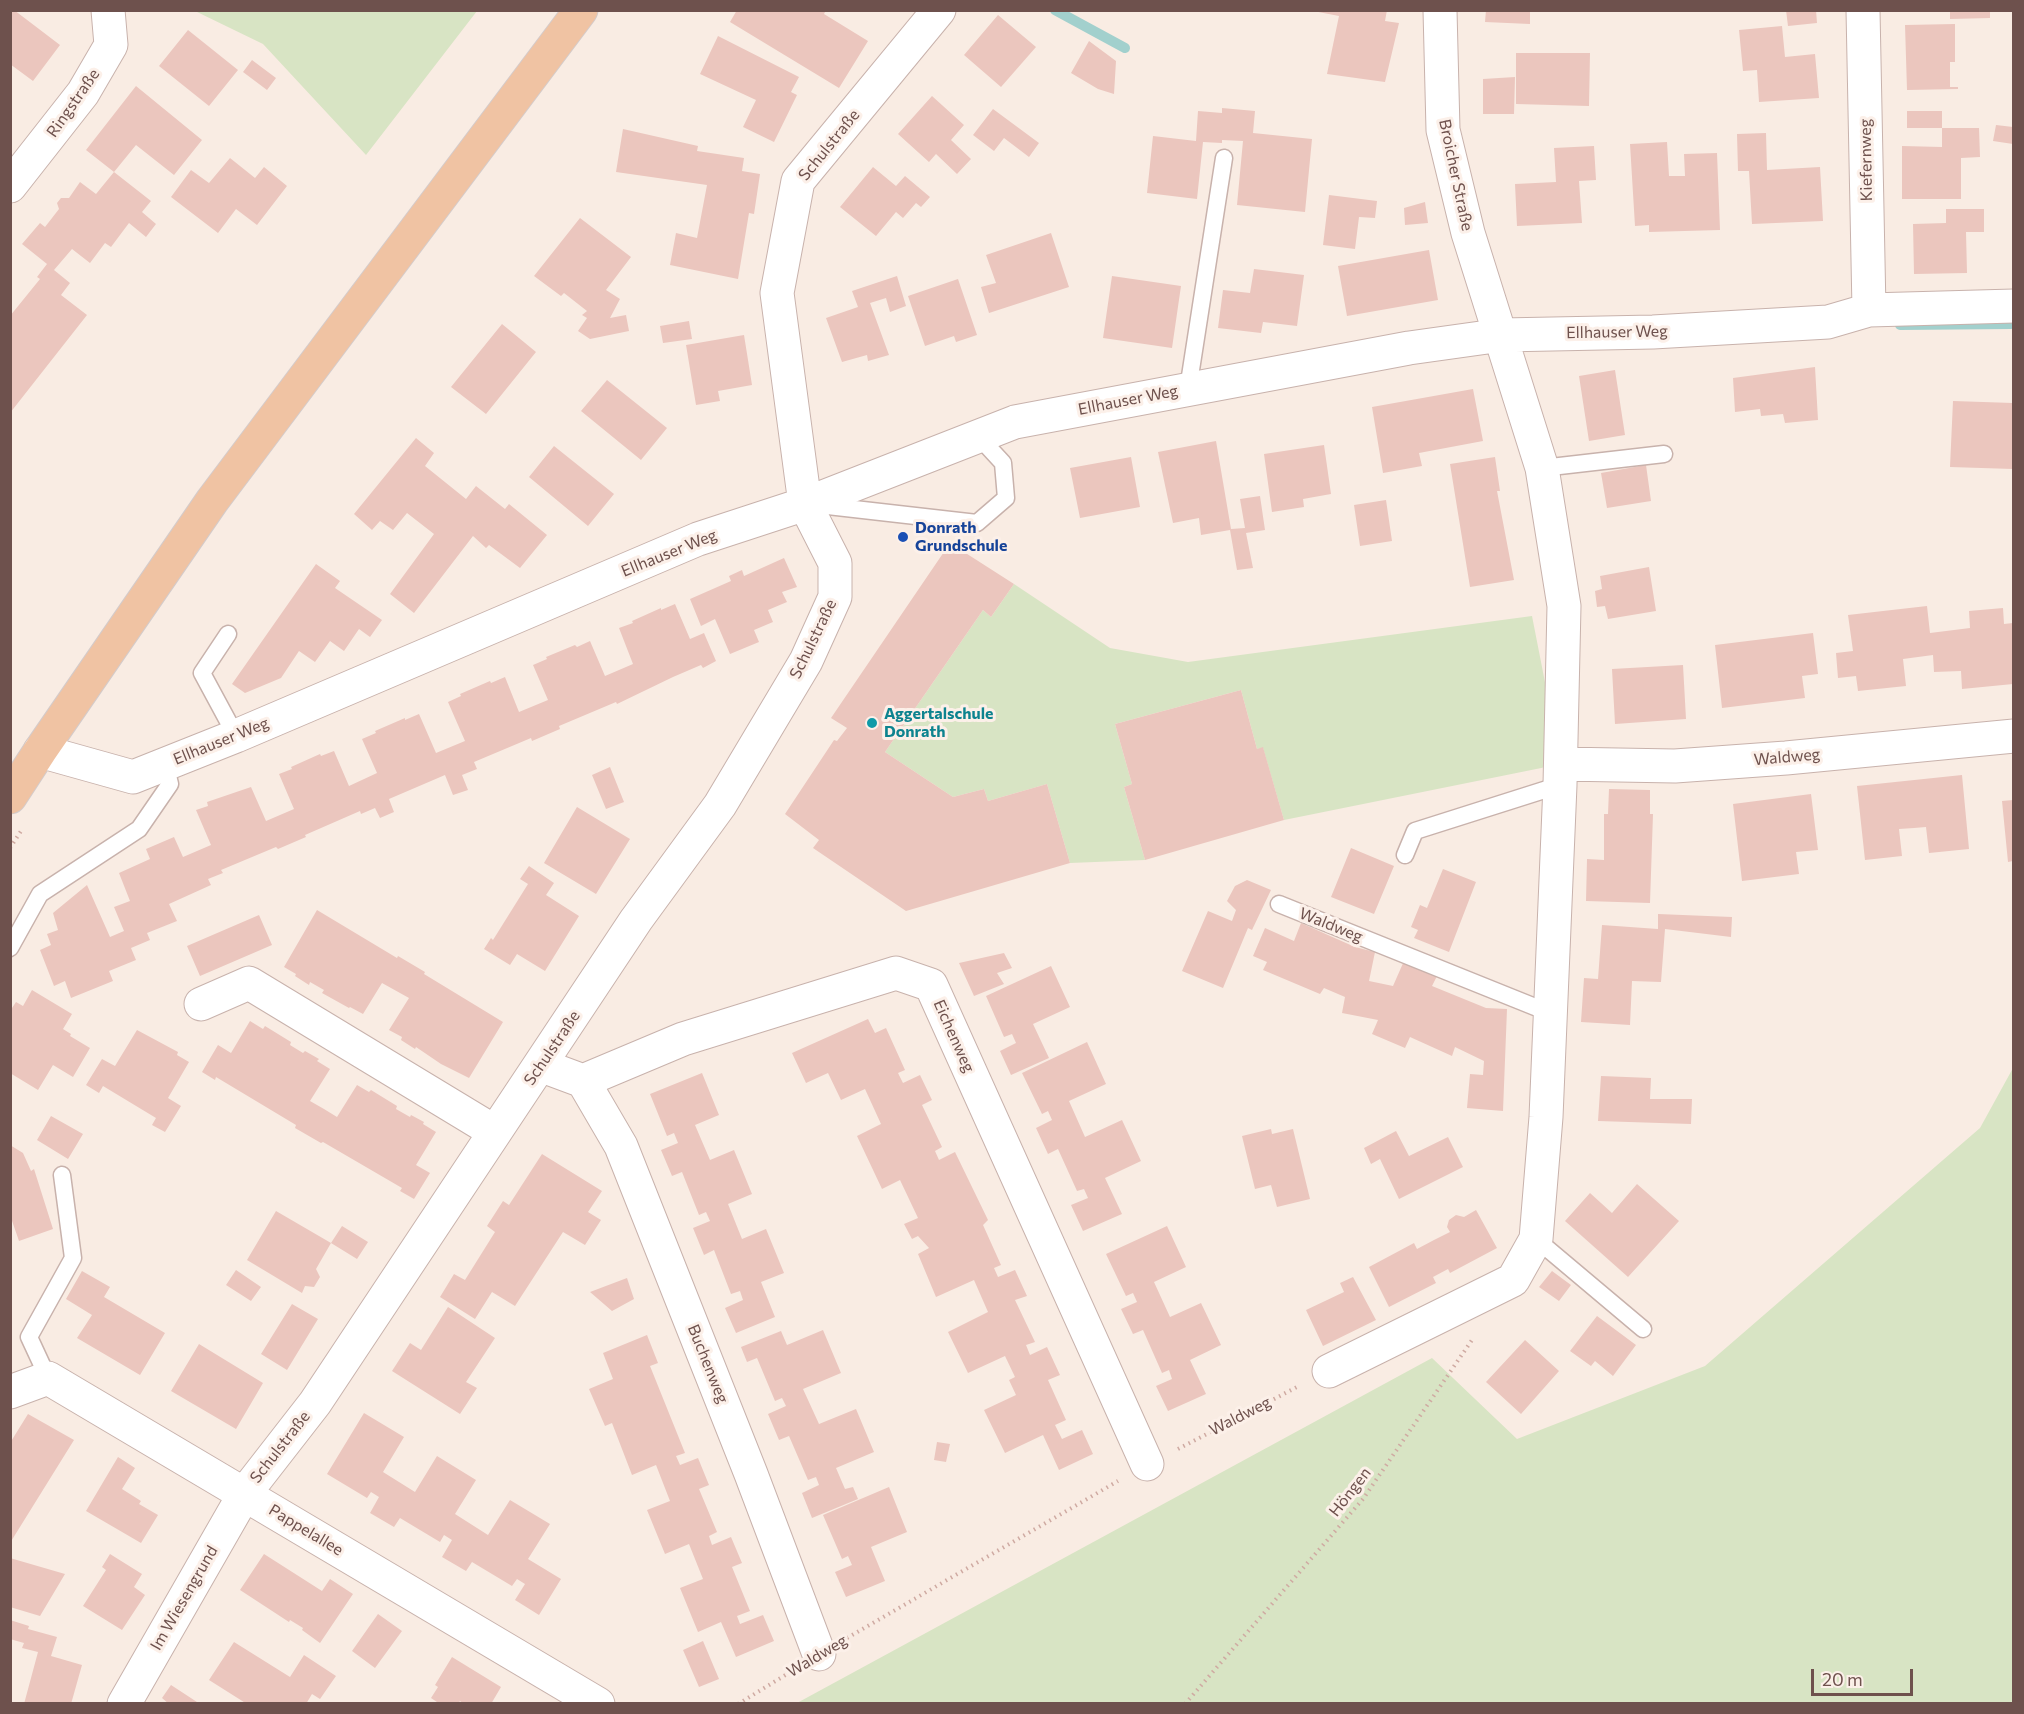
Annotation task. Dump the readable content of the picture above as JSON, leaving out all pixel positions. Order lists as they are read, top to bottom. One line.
{"streets":{"street":["Ringstraße","Schulstraße","Kiefernweg","Broicher Straße","Ellhauser Weg","Waldweg","Eichenweg","Buchenweg","Pappelallee","Im Wiesengrund"],"path":["Höngen"]},"crossings":[["Schulstraße","Ellhauser Weg"],["Schulstraße","Pappelallee"],["Schulstraße","Im Wiesengrund"],["Kiefernweg","Ellhauser Weg"],["Broicher Straße","Ellhauser Weg"],["Waldweg","Eichenweg"],["Waldweg","Buchenweg"],["Eichenweg","Buchenweg"],["Pappelallee","Im Wiesengrund"]],"places":["Donrath Grundschule","Aggertalschule Donrath"],"scale_bar":"20 m"}
